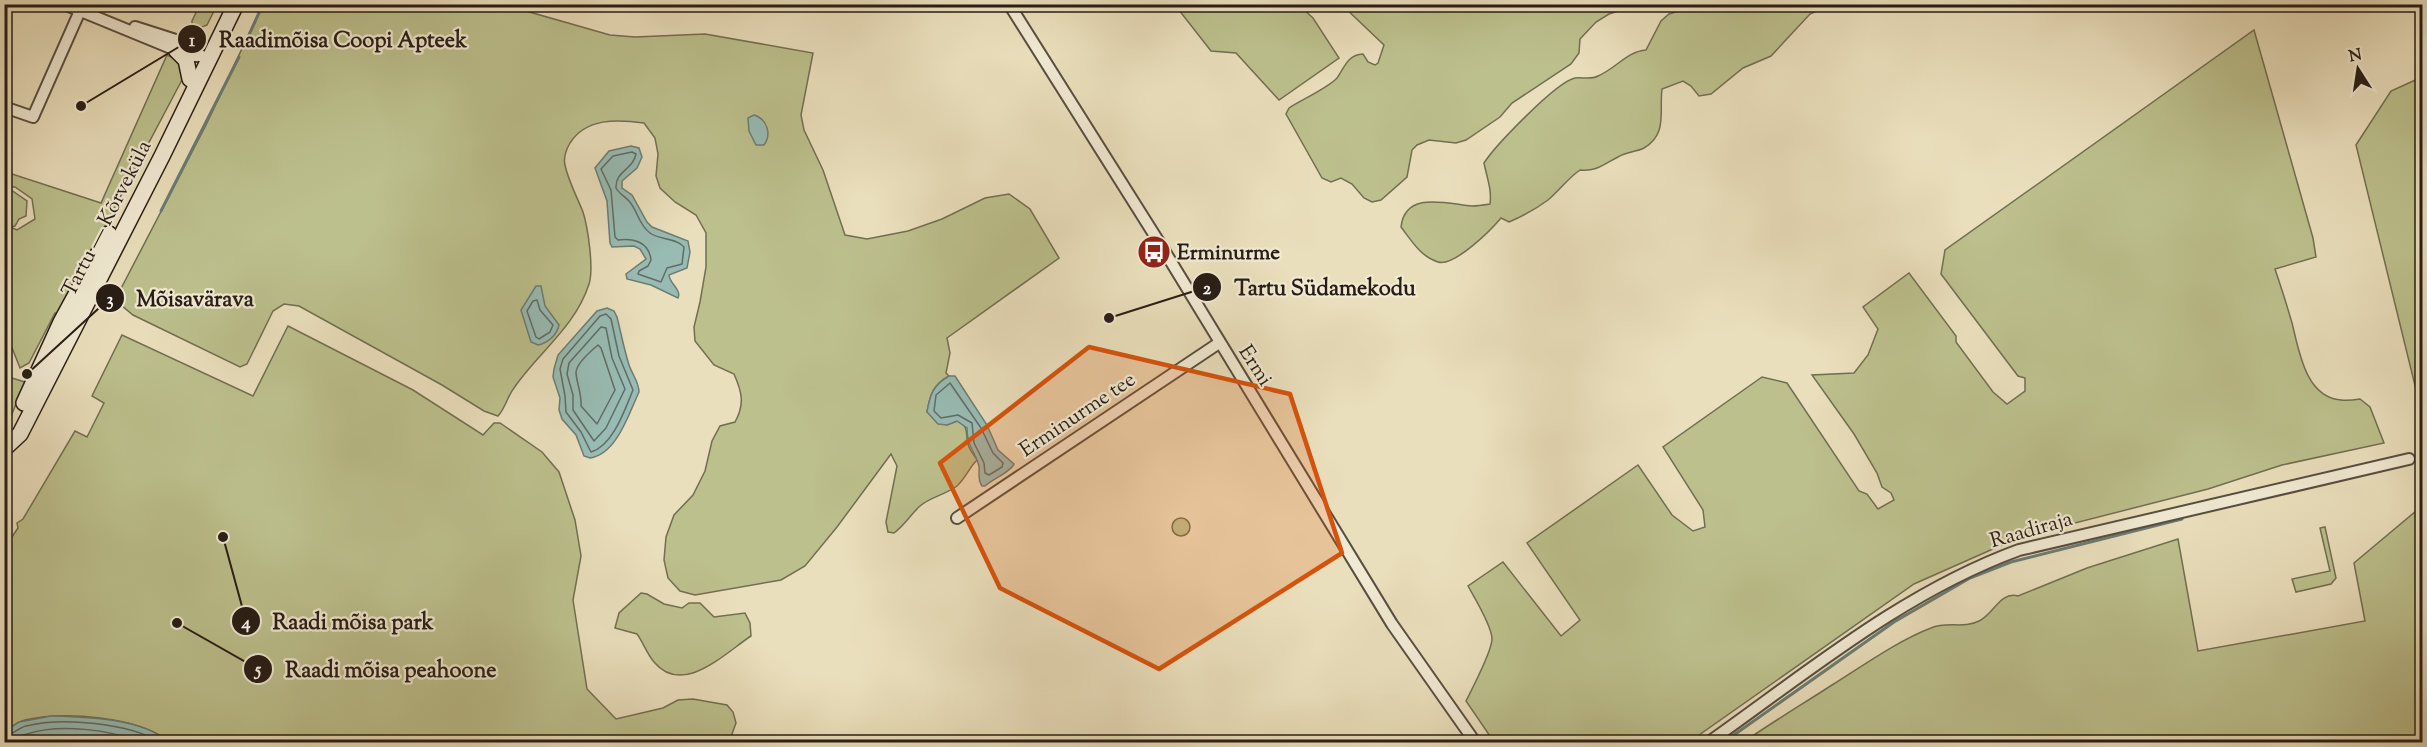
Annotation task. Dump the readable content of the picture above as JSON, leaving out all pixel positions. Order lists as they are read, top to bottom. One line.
{"streets":{"main road":["Tartu — Kõrveküla"],"street":["Ermi","Erminurme tee","Raadiraja"]},"crossings":[["Ermi","Erminurme tee"]],"places":{"other":["Raadimõisa Coopi Apteek","Tartu Südamekodu","Mõisavärava","Raadi mõisa park","Raadi mõisa peahoone"],"bus stop":["Erminurme"]},"north":"top"}
